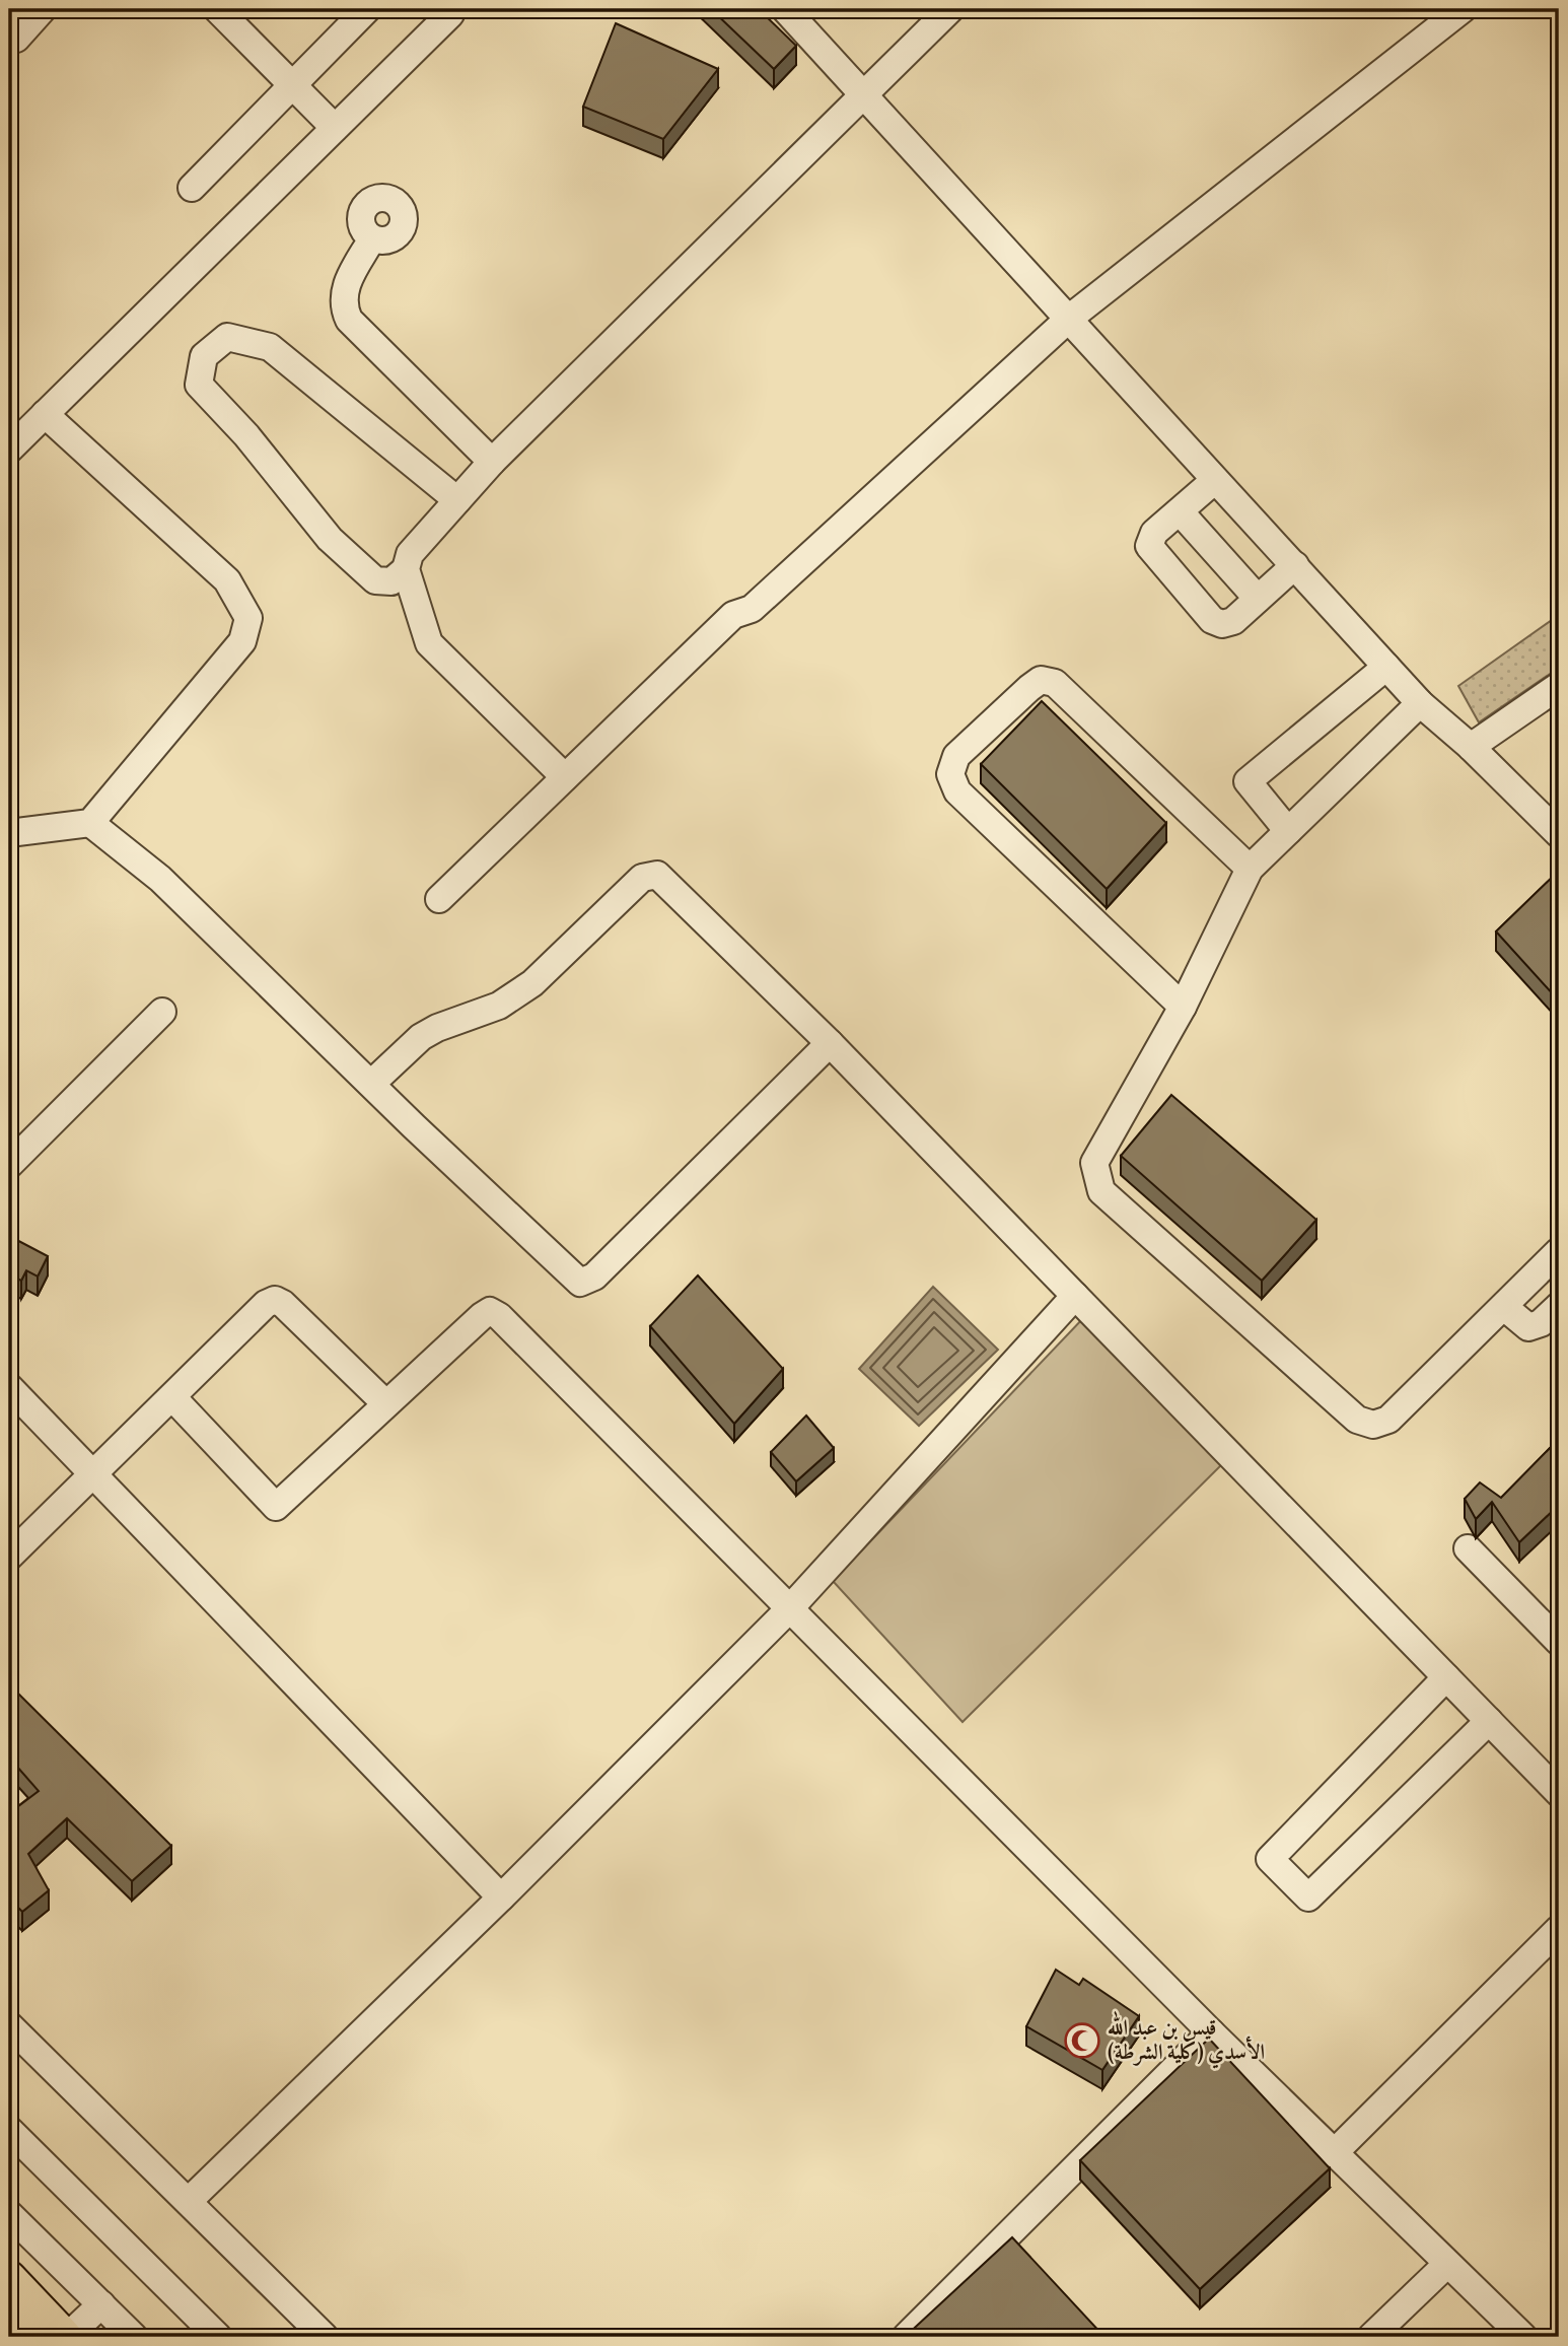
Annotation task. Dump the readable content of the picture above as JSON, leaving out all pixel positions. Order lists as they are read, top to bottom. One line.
{"places":{"mosque":["قيس بن عبد الله الأسدي (كلية الشرطة)"]}}
